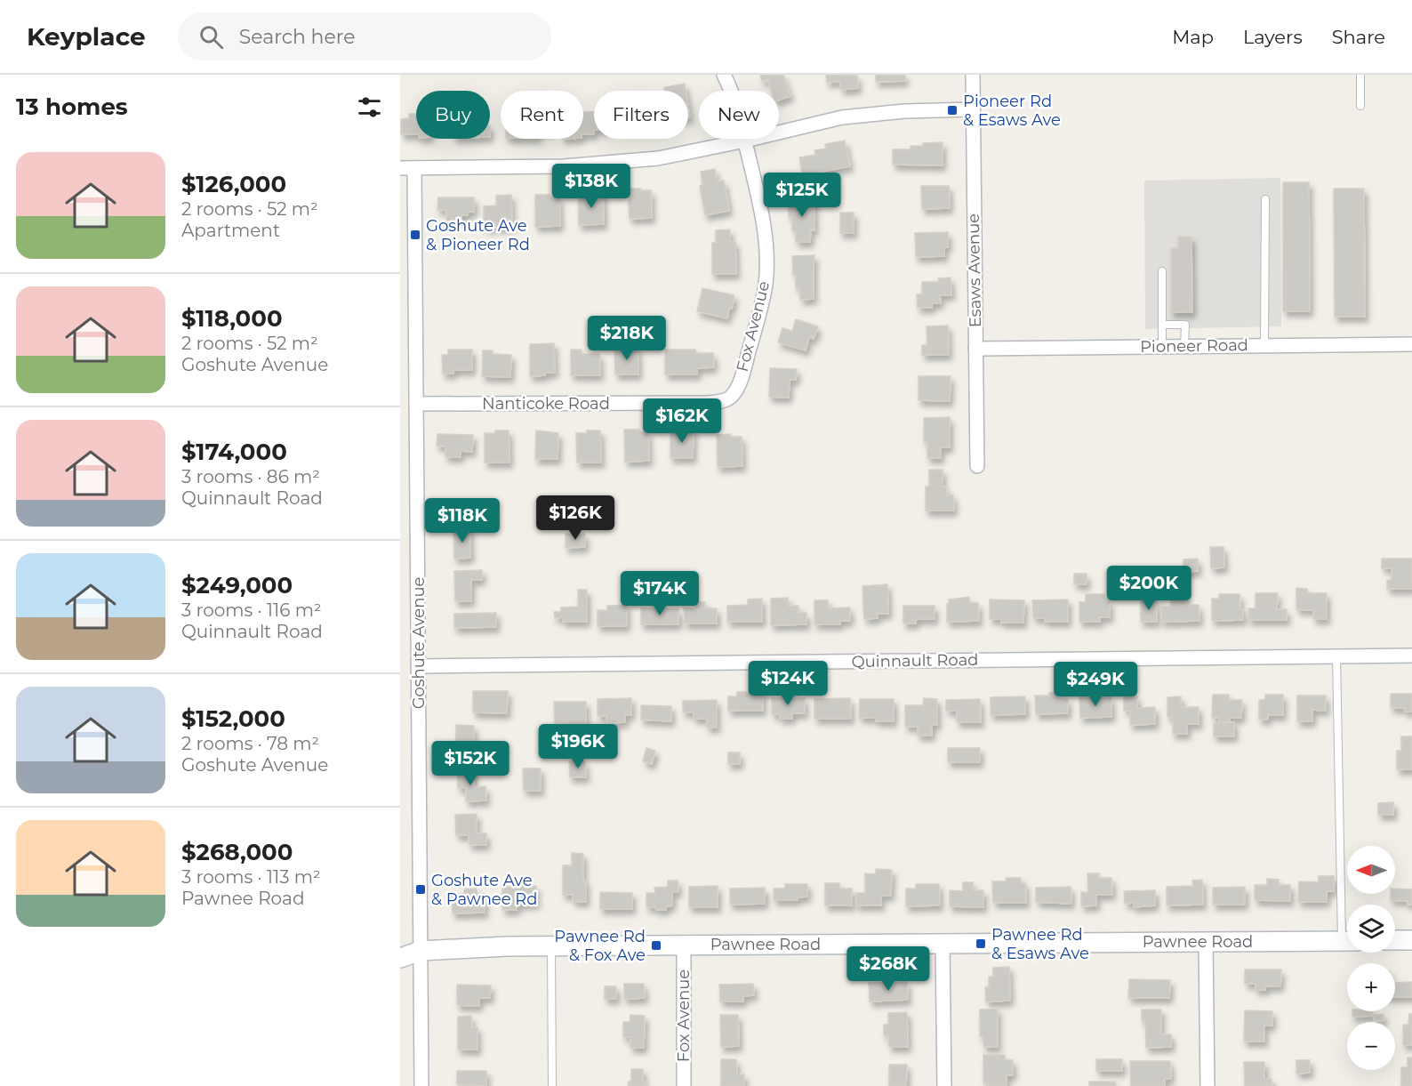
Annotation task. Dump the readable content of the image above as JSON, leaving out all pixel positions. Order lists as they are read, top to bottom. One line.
{"streets":{"street":["Esaws Avenue","Fox Avenue","Pioneer Road","Nanticoke Road","Goshute Avenue","Quinnault Road","Pawnee Road"]},"crossings":[["Esaws Avenue","Pioneer Road"],["Fox Avenue","Nanticoke Road"],["Fox Avenue","Pawnee Road"],["Nanticoke Road","Goshute Avenue"],["Goshute Avenue","Quinnault Road"],["Goshute Avenue","Pawnee Road"]],"places":{"transit":["Pioneer Rd & Esaws Ave","Goshute Ave & Pioneer Rd","Goshute Ave & Pawnee Rd","Pawnee Rd & Esaws Ave","Pawnee Rd & Fox Ave"]},"north":"left","page":{"header":"Keyplace","search":"Search here","nav":["Map","Layers","Share"],"heading":"13 homes","chip":["Buy","Rent","Filters","New"],"list":[{"name":"$126,000","note":"2 rooms · 52 m² · Apartment"},{"name":"$118,000","note":"2 rooms · 52 m² · Goshute Avenue"},{"name":"$174,000","note":"3 rooms · 86 m² · Quinnault Road"},{"name":"$249,000","note":"3 rooms · 116 m² · Quinnault Road"},{"name":"$152,000","note":"2 rooms · 78 m² · Goshute Avenue"},{"name":"$268,000","note":"3 rooms · 113 m² · Pawnee Road"}],"price":["$138K","$125K","$218K","$162K","$126K","$118K","$200K","$174K","$124K","$249K","$196K","$152K","$268K"],"map_buttons":["+","−"]}}
